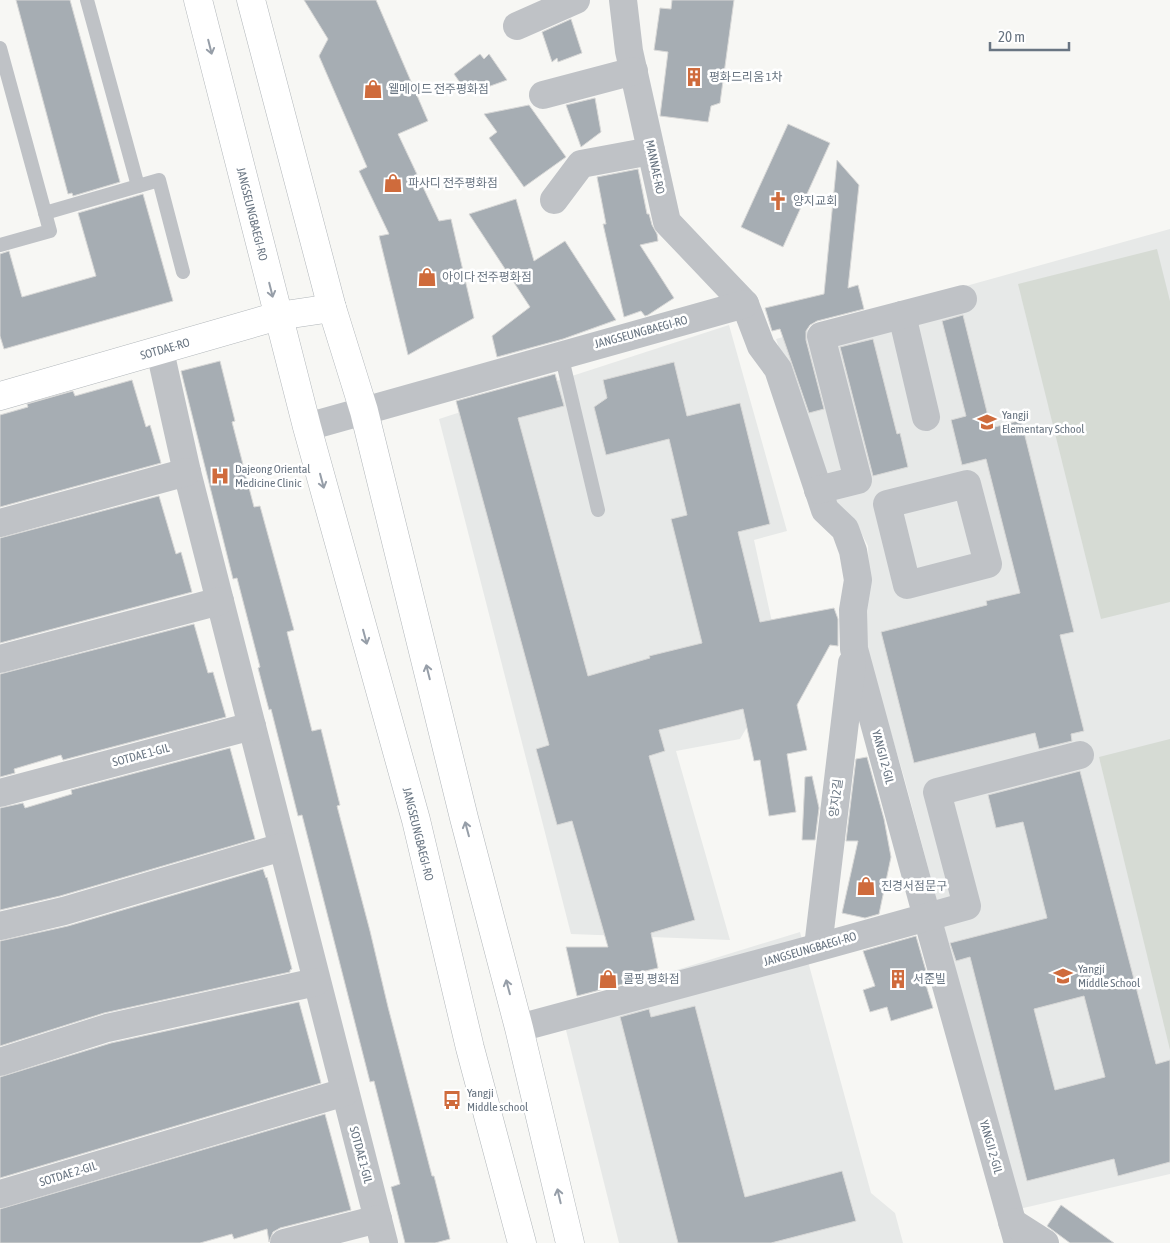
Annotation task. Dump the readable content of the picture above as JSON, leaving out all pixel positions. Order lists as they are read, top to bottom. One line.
{"streets":{"street":["MANNAE-RO","JANGSEUNGBAEGI-RO","SOTDAE-RO","SOTDAE 1-GIL","YANGJI 2-GIL","양지2길","SOTDAE 2-GIL"]},"crossings":[["MANNAE-RO","JANGSEUNGBAEGI-RO"],["MANNAE-RO","YANGJI 2-GIL"],["JANGSEUNGBAEGI-RO","SOTDAE-RO"],["JANGSEUNGBAEGI-RO","YANGJI 2-GIL"],["JANGSEUNGBAEGI-RO","양지2길"],["SOTDAE-RO","SOTDAE 1-GIL"],["SOTDAE 1-GIL","SOTDAE 2-GIL"],["YANGJI 2-GIL","양지2길"]],"places":{"building":["평화드리움 1차","서준빌"],"shop":["웰메이드 전주평화점","파사디 전주평화점","아이다 전주평화점","진경서점문구","콜핑 평화점"],"church":["양지교회"],"school or university":["Yangji Elementary School","Yangji Middle School"],"hospital":["Dajeong Oriental Medicine Clinic"],"bus stop":["Yangji Middle school"]},"scale_bar":"20 m"}
